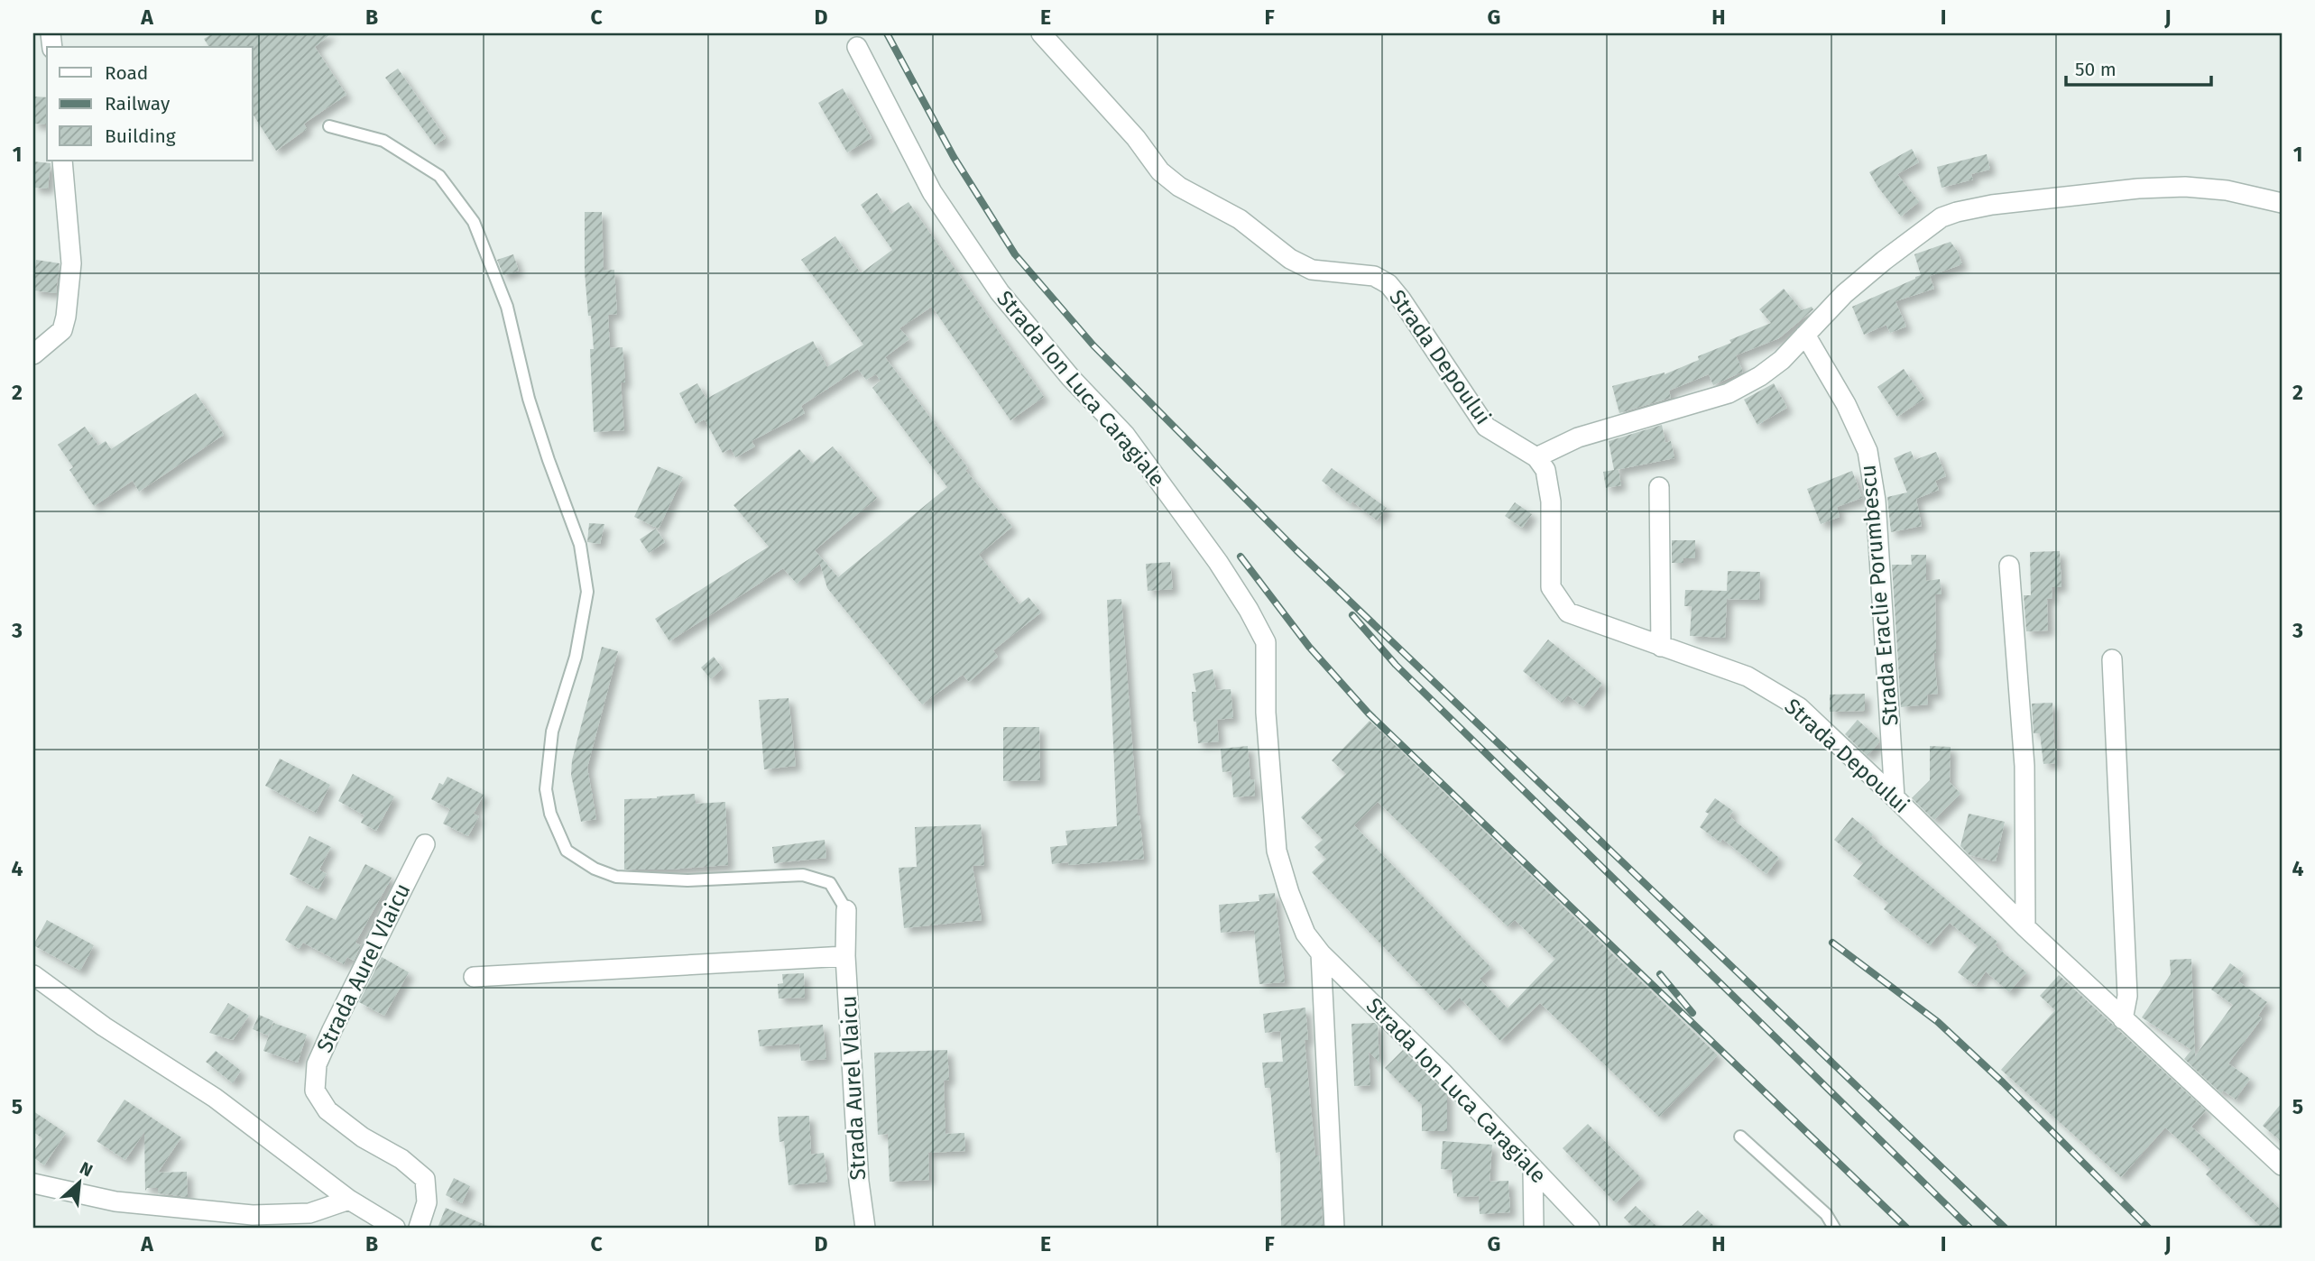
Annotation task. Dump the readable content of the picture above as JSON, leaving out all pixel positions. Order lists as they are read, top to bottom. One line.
{"streets":{"street":["Strada Depoului","Strada Ion Luca Caragiale","Strada Eraclie Porumbescu","Strada Aurel Vlaicu"]},"crossings":[["Strada Depoului","Strada Eraclie Porumbescu"]],"legend":["Road","Railway","Building"],"scale_bar":"50 m","north":"top right","grid":{"columns":["A","B","C","D","E","F","G","H","I","J"],"rows":["1","2","3","4","5"]}}
